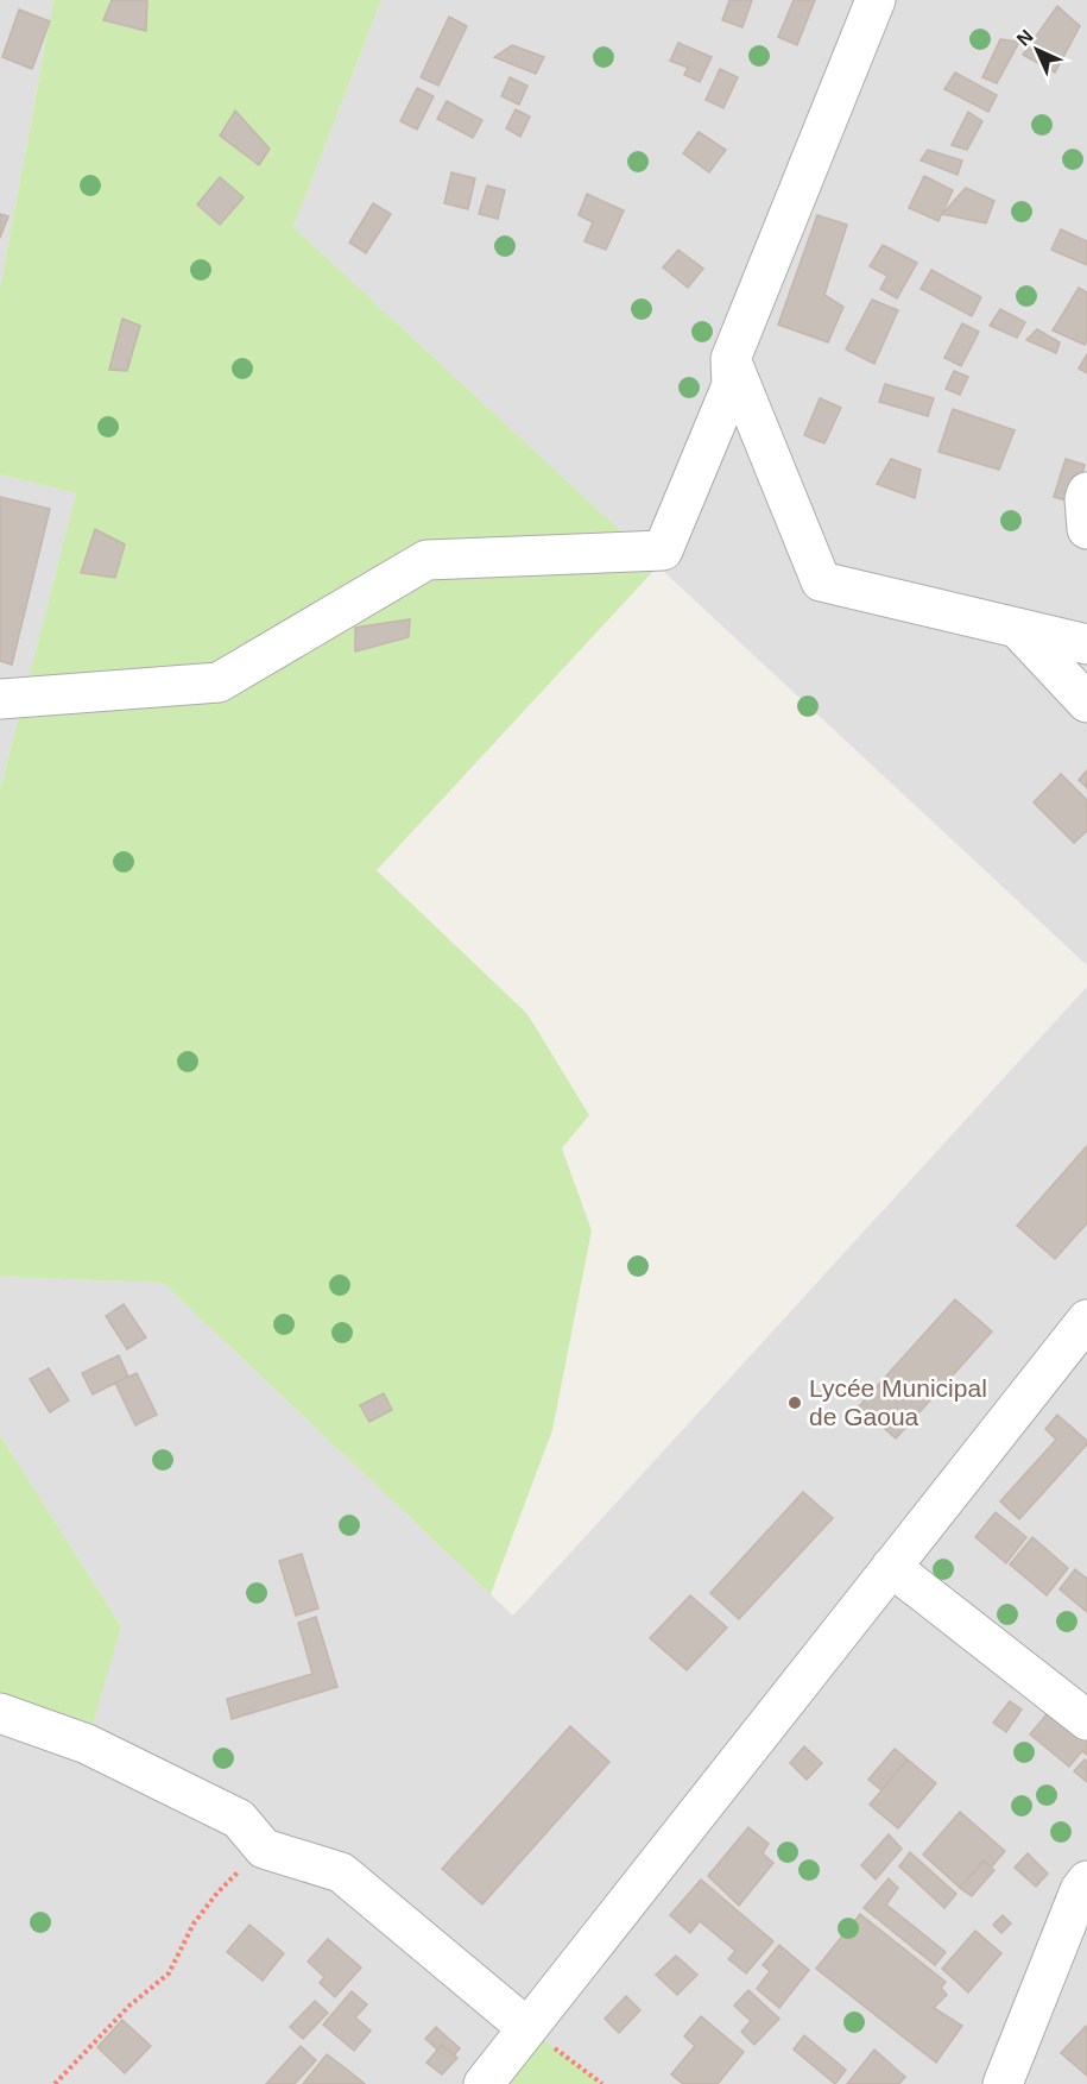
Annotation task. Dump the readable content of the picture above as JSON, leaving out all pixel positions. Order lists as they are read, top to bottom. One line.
{"places":["Lycée Municipal de Gaoua"],"north":"top left"}
